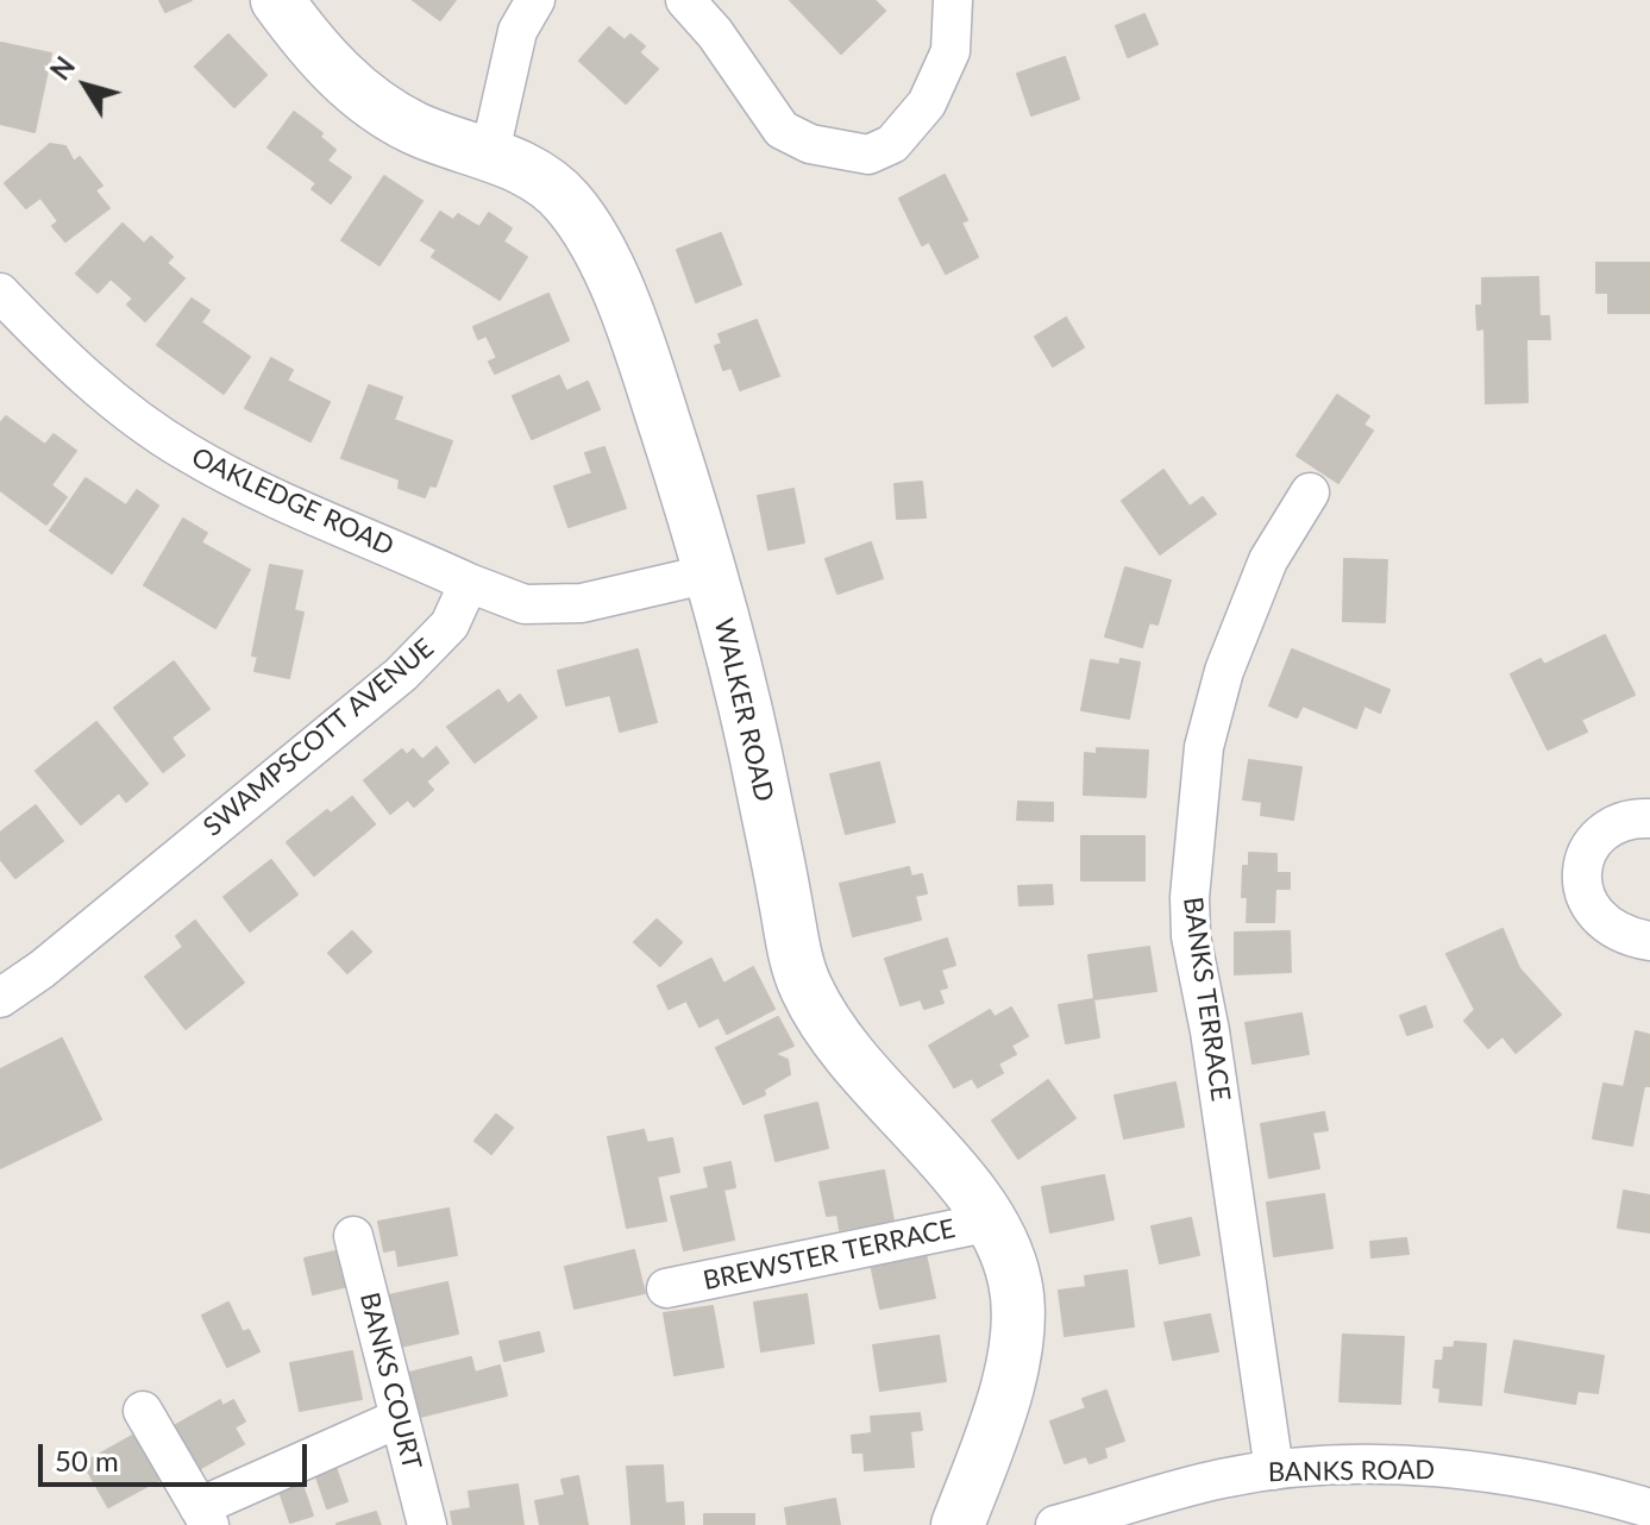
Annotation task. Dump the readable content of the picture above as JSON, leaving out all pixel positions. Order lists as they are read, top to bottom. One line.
{"streets":{"street":["OAKLEDGE ROAD","WALKER ROAD","SWAMPSCOTT AVENUE","BANKS TERRACE","BREWSTER TERRACE","BANKS COURT","BANKS ROAD"]},"crossings":[["OAKLEDGE ROAD","SWAMPSCOTT AVENUE"],["WALKER ROAD","BREWSTER TERRACE"],["BANKS TERRACE","BANKS ROAD"]],"scale_bar":"50 m","north":"top left"}
